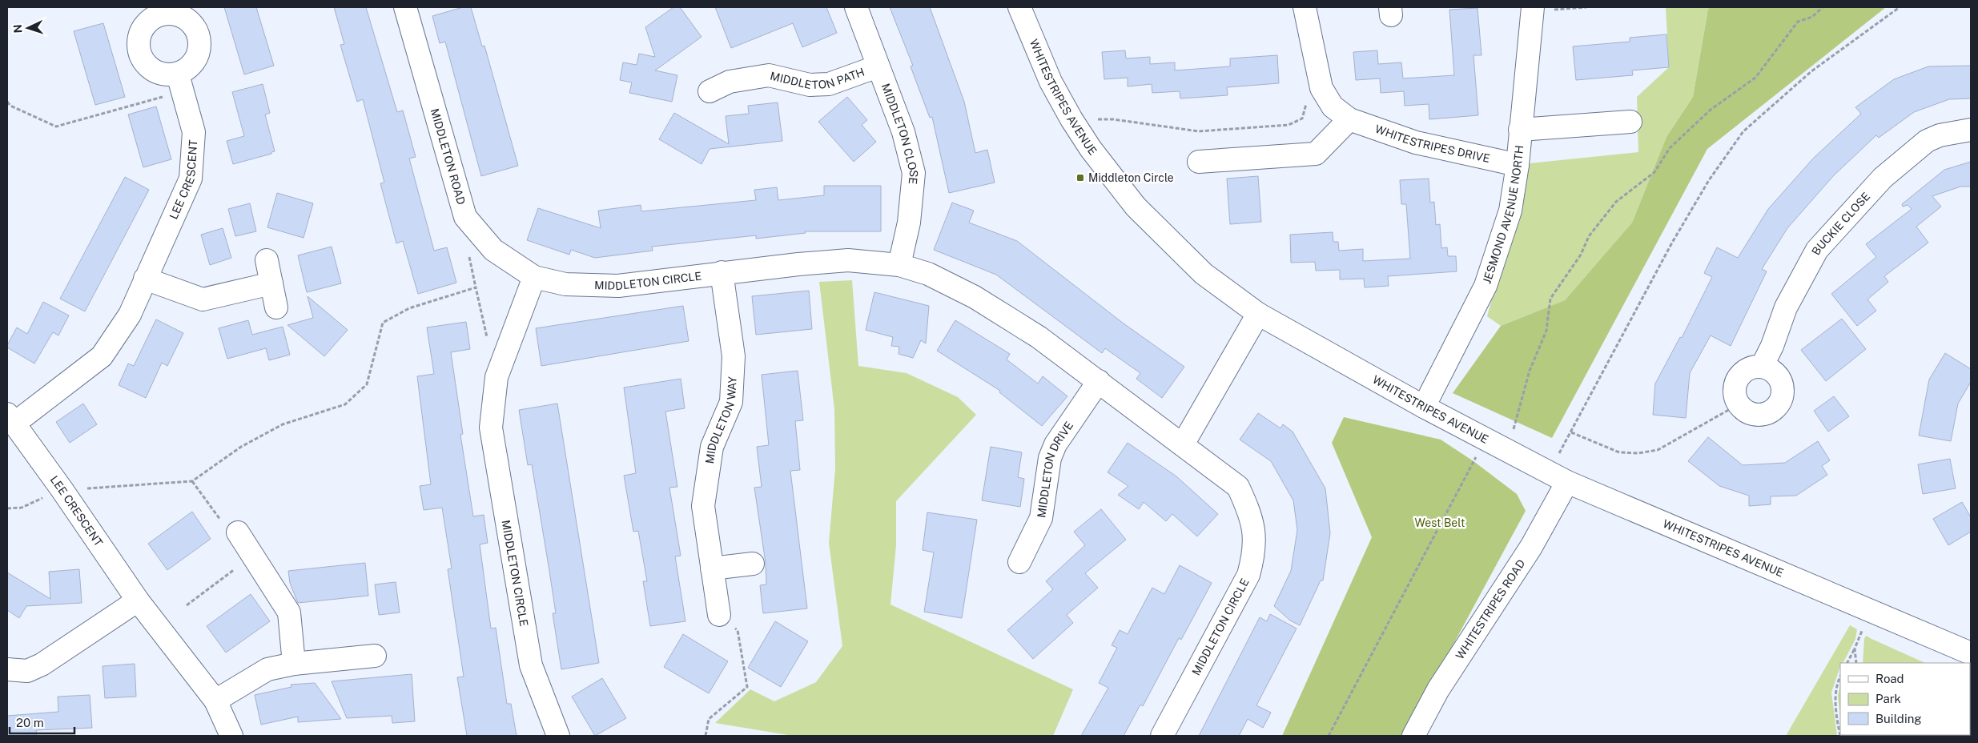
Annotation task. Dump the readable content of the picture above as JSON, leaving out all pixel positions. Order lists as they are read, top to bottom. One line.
{"streets":{"street":["MIDDLETON PATH","WHITESTRIPES AVENUE","MIDDLETON CLOSE","WHITESTRIPES DRIVE","MIDDLETON ROAD","LEE CRESCENT","JESMOND AVENUE NORTH","BUCKIE CLOSE","MIDDLETON CIRCLE","MIDDLETON WAY","MIDDLETON DRIVE","WHITESTRIPES ROAD"]},"crossings":[["MIDDLETON PATH","MIDDLETON CLOSE"],["WHITESTRIPES AVENUE","JESMOND AVENUE NORTH"],["WHITESTRIPES AVENUE","WHITESTRIPES ROAD"],["MIDDLETON CLOSE","MIDDLETON CIRCLE"],["WHITESTRIPES DRIVE","JESMOND AVENUE NORTH"],["MIDDLETON ROAD","MIDDLETON CIRCLE"],["MIDDLETON CIRCLE","MIDDLETON WAY"],["MIDDLETON CIRCLE","MIDDLETON DRIVE"]],"parks":["West Belt"],"places":{"transit":["Middleton Circle"]},"legend":["Road","Park","Building"],"scale_bar":"20 m","north":"left"}
